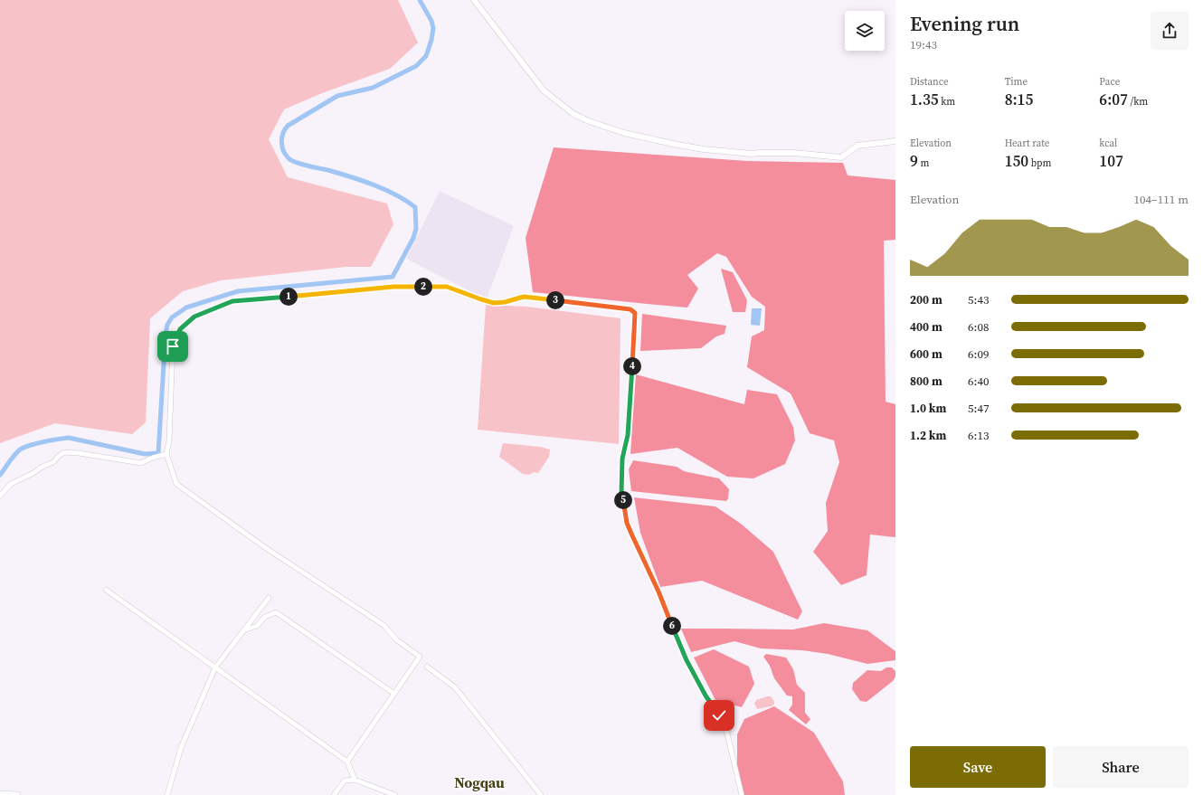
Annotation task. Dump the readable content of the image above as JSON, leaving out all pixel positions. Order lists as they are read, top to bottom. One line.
{"districts":["Nogqau"],"page":{"heading":["Evening run","19:43"],"stats":[["Distance","1.35 km"],["Time","8:15"],["Pace","6:07 /km"],["Elevation","9 m"],["Heart rate","150 bpm"],["kcal","107"]],"chart":["Elevation","104–111 m"],"pins":["2","1","3","4","5","6"],"list":[{"name":"200 m","note":"5:43"},{"name":"400 m","note":"6:08"},{"name":"600 m","note":"6:09"},{"name":"800 m","note":"6:40"},{"name":"1.0 km","note":"5:47"},{"name":"1.2 km","note":"6:13"}],"buttons":["Save","Share"]}}
